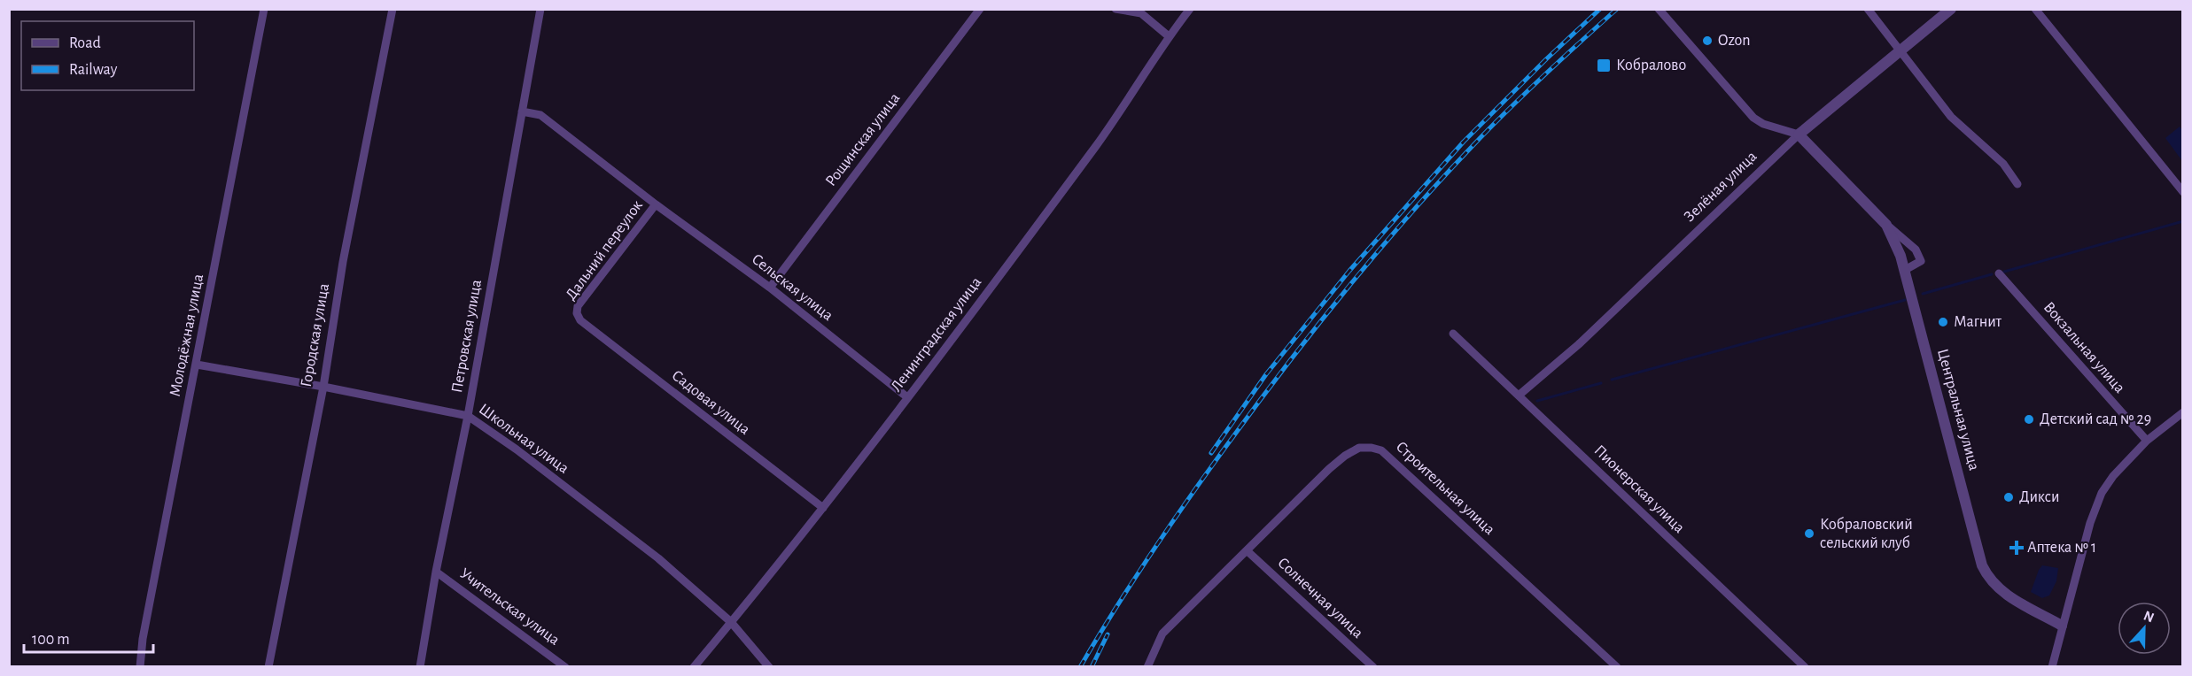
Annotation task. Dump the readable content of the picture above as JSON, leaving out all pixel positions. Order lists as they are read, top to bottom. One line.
{"streets":{"street":["Рощинская улица","Зелёная улица","Дальний переулок","Сельская улица","Ленинградская улица","Молодёжная улица","Городская улица","Петровская улица","Вокзальная улица","Садовая улица","Центральная улица","Школьная улица","Строительная улица","Пионерская улица","Солнечная улица","Учительская улица"]},"crossings":[["Рощинская улица","Сельская улица"],["Зелёная улица","Центральная улица"],["Зелёная улица","Пионерская улица"],["Дальний переулок","Сельская улица"],["Дальний переулок","Садовая улица"],["Сельская улица","Ленинградская улица"],["Сельская улица","Петровская улица"],["Ленинградская улица","Садовая улица"],["Ленинградская улица","Школьная улица"],["Молодёжная улица","Школьная улица"],["Городская улица","Школьная улица"],["Петровская улица","Школьная улица"],["Петровская улица","Учительская улица"],["Строительная улица","Солнечная улица"]],"places":{"other":["Ozon","Магнит","Детский сад № 29","Дикси","Кобраловский сельский клуб"],"transit":["Кобралово"],"health":["Аптека № 1"]},"legend":["Road","Railway"],"scale_bar":"100 m","north":"top"}
